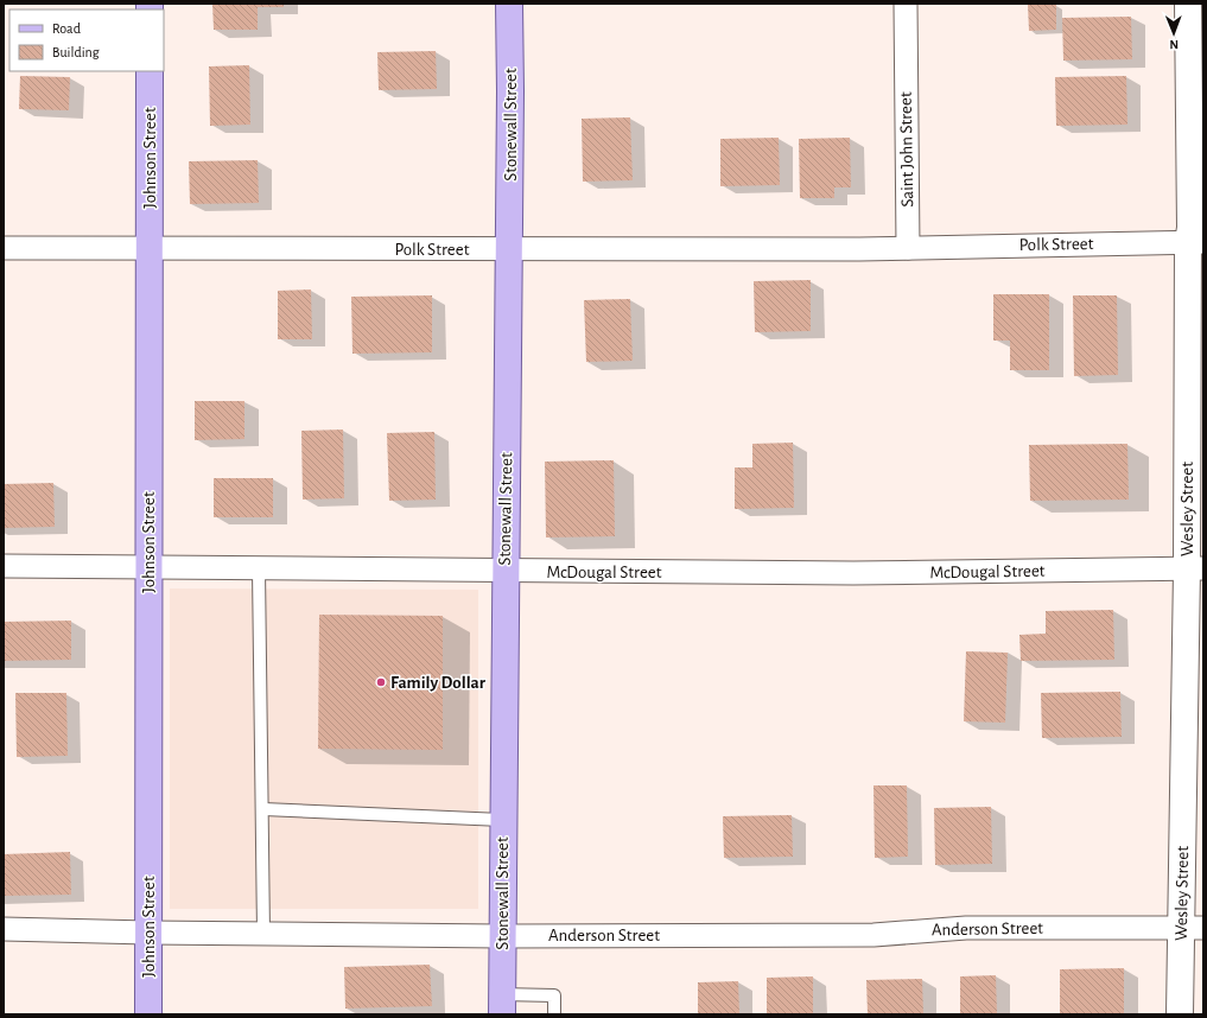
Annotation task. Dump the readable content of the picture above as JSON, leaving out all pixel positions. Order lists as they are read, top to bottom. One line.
{"streets":{"main road":["Stonewall Street","Johnson Street"],"street":["Saint John Street","Polk Street","Wesley Street","McDougal Street","Anderson Street"]},"crossings":[["Stonewall Street","Polk Street"],["Stonewall Street","McDougal Street"],["Stonewall Street","Anderson Street"],["Saint John Street","Polk Street"],["Johnson Street","Polk Street"],["Johnson Street","McDougal Street"],["Johnson Street","Anderson Street"],["Polk Street","Wesley Street"],["Wesley Street","McDougal Street"],["Wesley Street","Anderson Street"]],"places":["Family Dollar"],"legend":["Road","Building"],"north":"bottom"}
